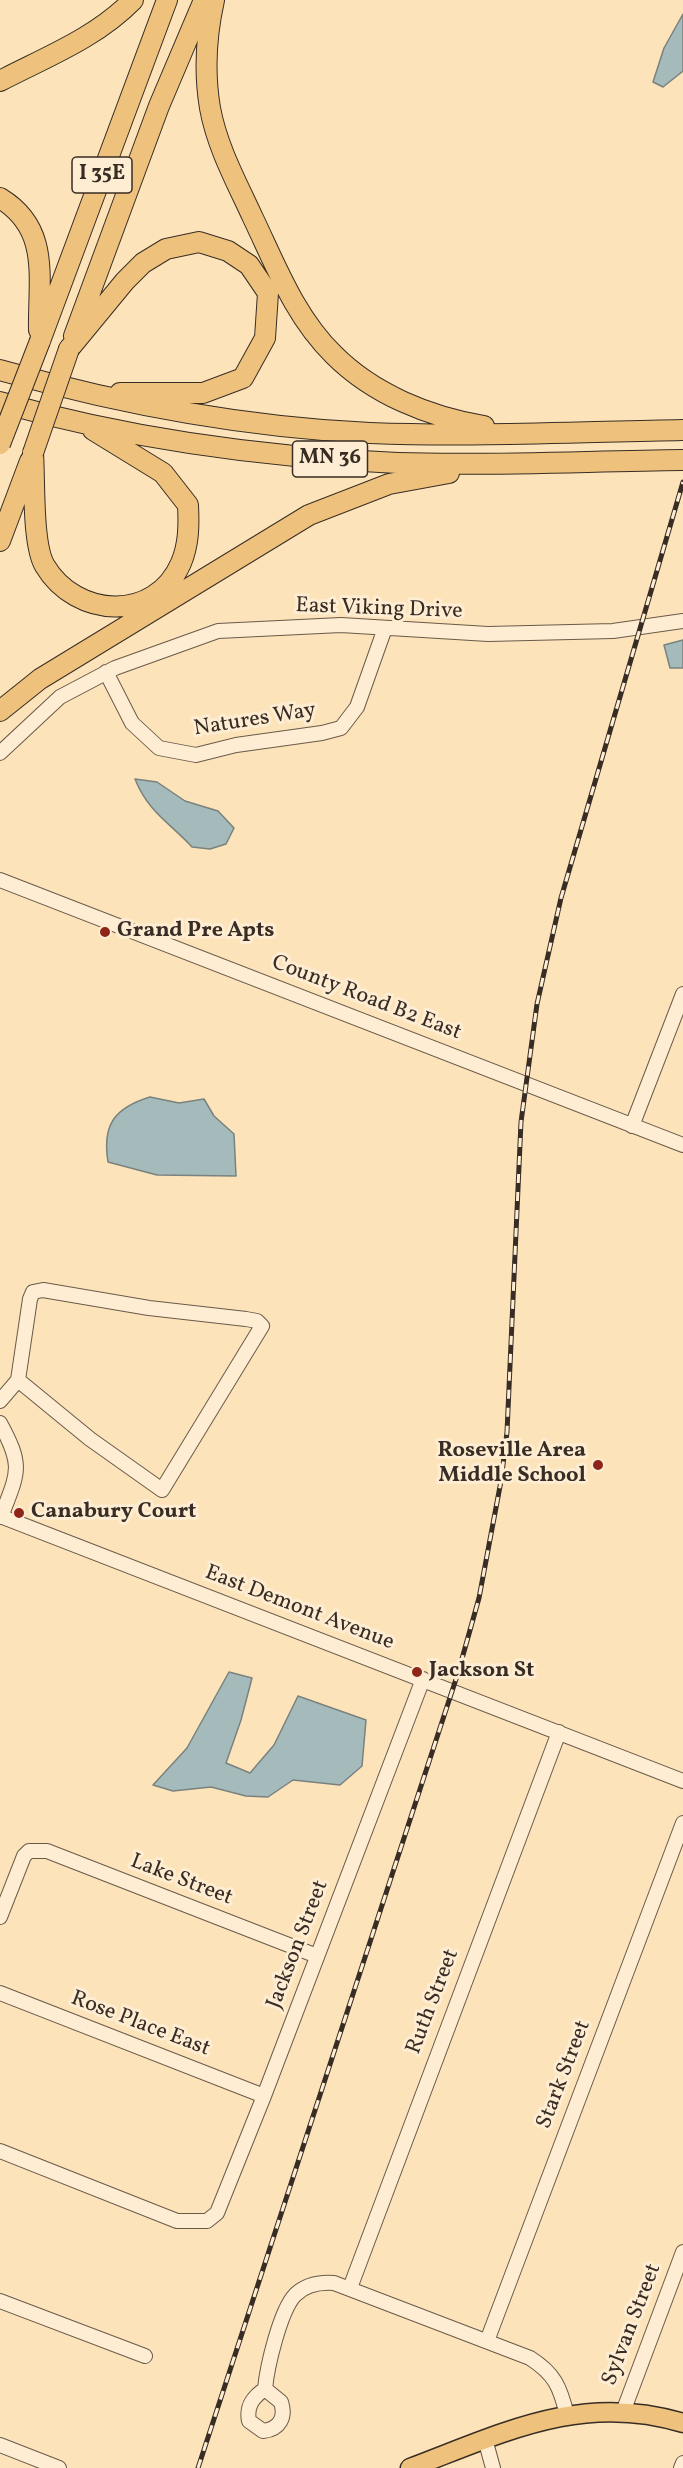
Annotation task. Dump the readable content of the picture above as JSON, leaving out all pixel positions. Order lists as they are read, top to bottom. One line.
{"streets":{"highway":["I 35E","MN 36"],"street":["East Viking Drive","Natures Way","County Road B2 East","East Demont Avenue","Lake Street","Jackson Street","Ruth Street","Rose Place East","Stark Street","Sylvan Street"]},"crossings":[["East Viking Drive","Natures Way"],["East Demont Avenue","Jackson Street"],["East Demont Avenue","Ruth Street"],["Lake Street","Jackson Street"],["Jackson Street","Rose Place East"]],"places":["Grand Pre Apts","Roseville Area Middle School","Canabury Court","Jackson St"]}
